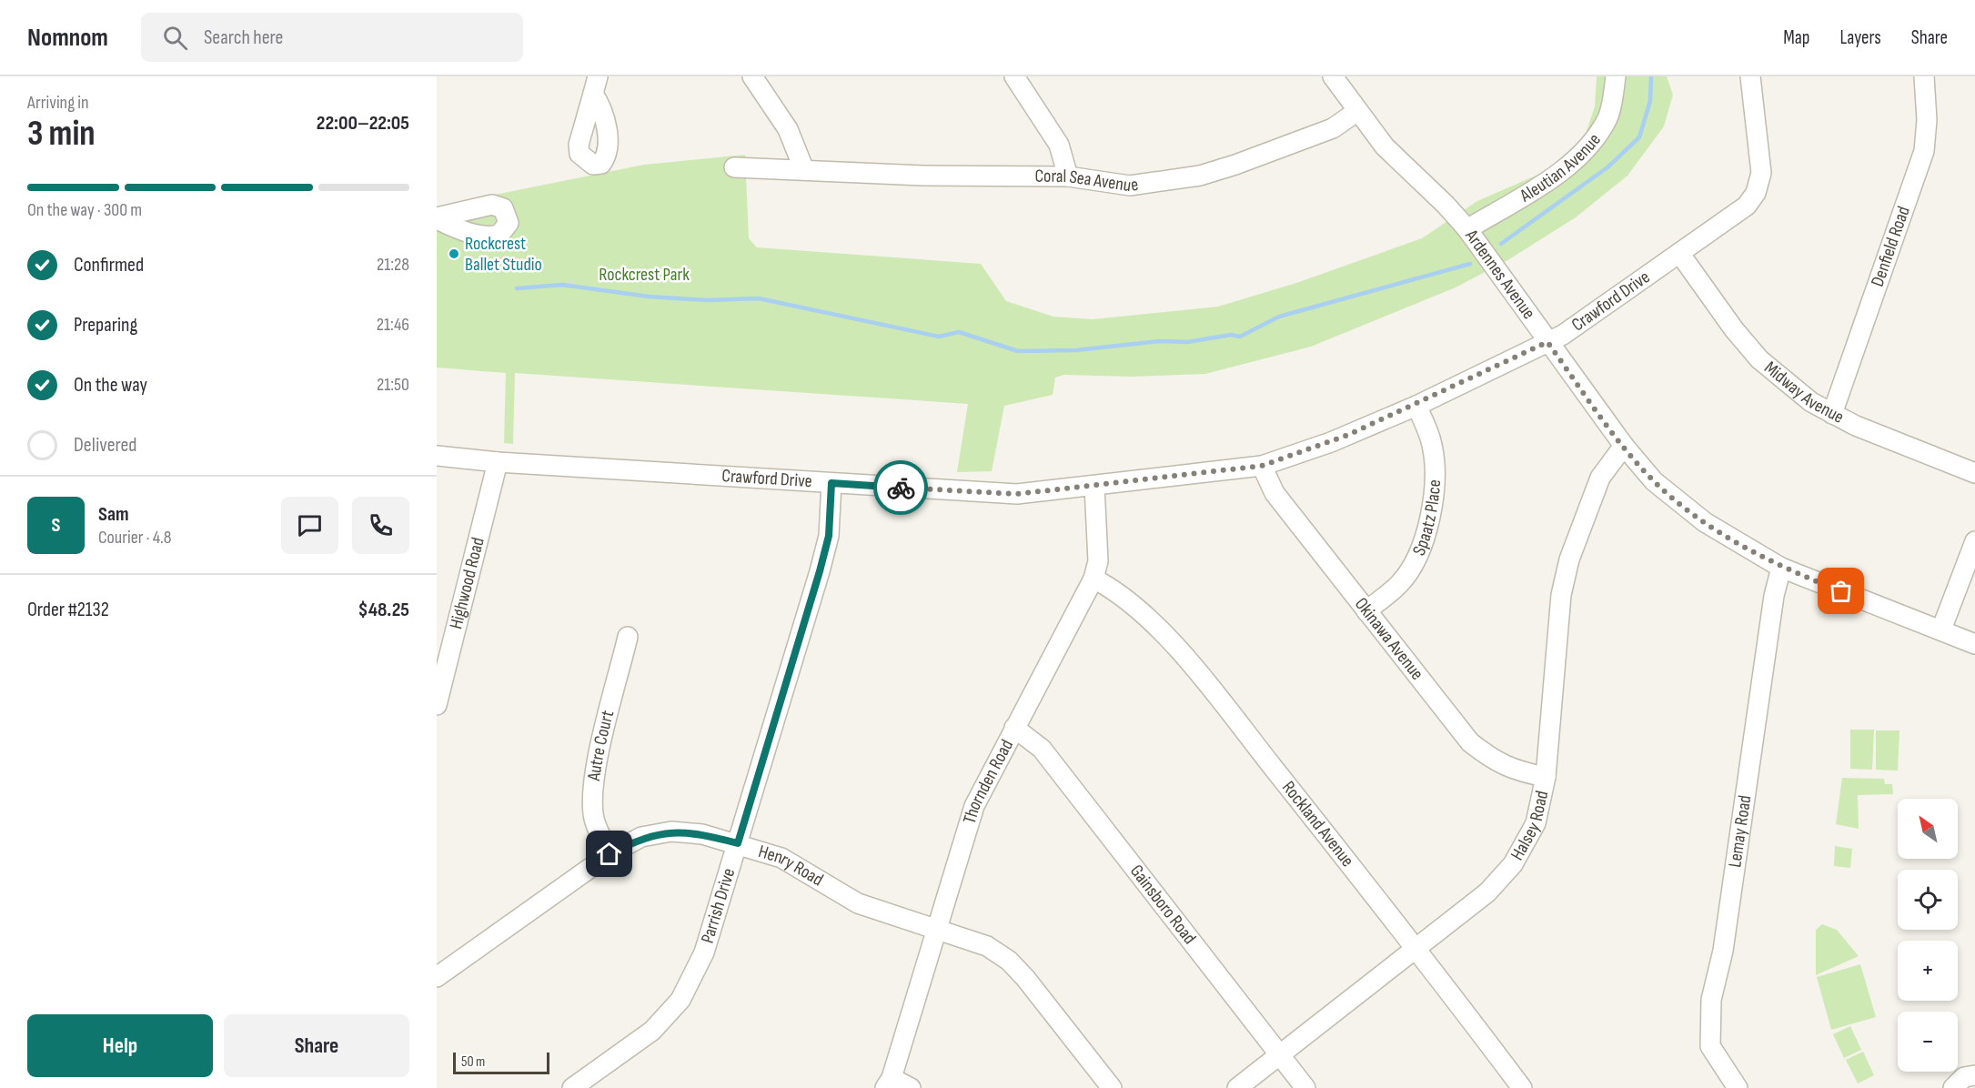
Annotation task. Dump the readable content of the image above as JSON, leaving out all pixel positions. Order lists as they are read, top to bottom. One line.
{"streets":{"street":["Aleutian Avenue","Coral Sea Avenue","Denfield Road","Ardennes Avenue","Crawford Drive","Midway Avenue","Spaatz Place","Highwood Road","Okinawa Avenue","Autre Court","Thornden Road","Rockland Avenue","Halsey Road","Lemay Road","Henry Road","Gainsboro Road","Parrish Drive"]},"crossings":[["Aleutian Avenue","Ardennes Avenue"],["Coral Sea Avenue","Ardennes Avenue"],["Denfield Road","Midway Avenue"],["Ardennes Avenue","Crawford Drive"],["Ardennes Avenue","Halsey Road"],["Ardennes Avenue","Lemay Road"],["Crawford Drive","Midway Avenue"],["Crawford Drive","Spaatz Place"],["Crawford Drive","Highwood Road"],["Crawford Drive","Okinawa Avenue"],["Crawford Drive","Thornden Road"],["Crawford Drive","Parrish Drive"],["Spaatz Place","Okinawa Avenue"],["Okinawa Avenue","Halsey Road"],["Autre Court","Henry Road"],["Thornden Road","Rockland Avenue"],["Thornden Road","Henry Road"],["Thornden Road","Gainsboro Road"],["Rockland Avenue","Halsey Road"],["Halsey Road","Gainsboro Road"],["Henry Road","Parrish Drive"]],"parks":["Rockcrest Park"],"places":["Rockcrest Ballet Studio"],"scale_bar":"50 m","north":"top left","page":{"header":"Nomnom","search":"Search here","nav":["Map","Layers","Share"],"heading":["3 min","Arriving in","22:00–22:05"],"panel":["Sam","Courier · 4.8","Order #2132","$48.25"],"bar":"On the way · 300 m","list":[["Confirmed","21:28"],["Preparing","21:46"],["On the way","21:50"],"Delivered"],"round":"S","map_buttons":["+","−"],"buttons":["Help","Share"],"scale":"50 m"}}
